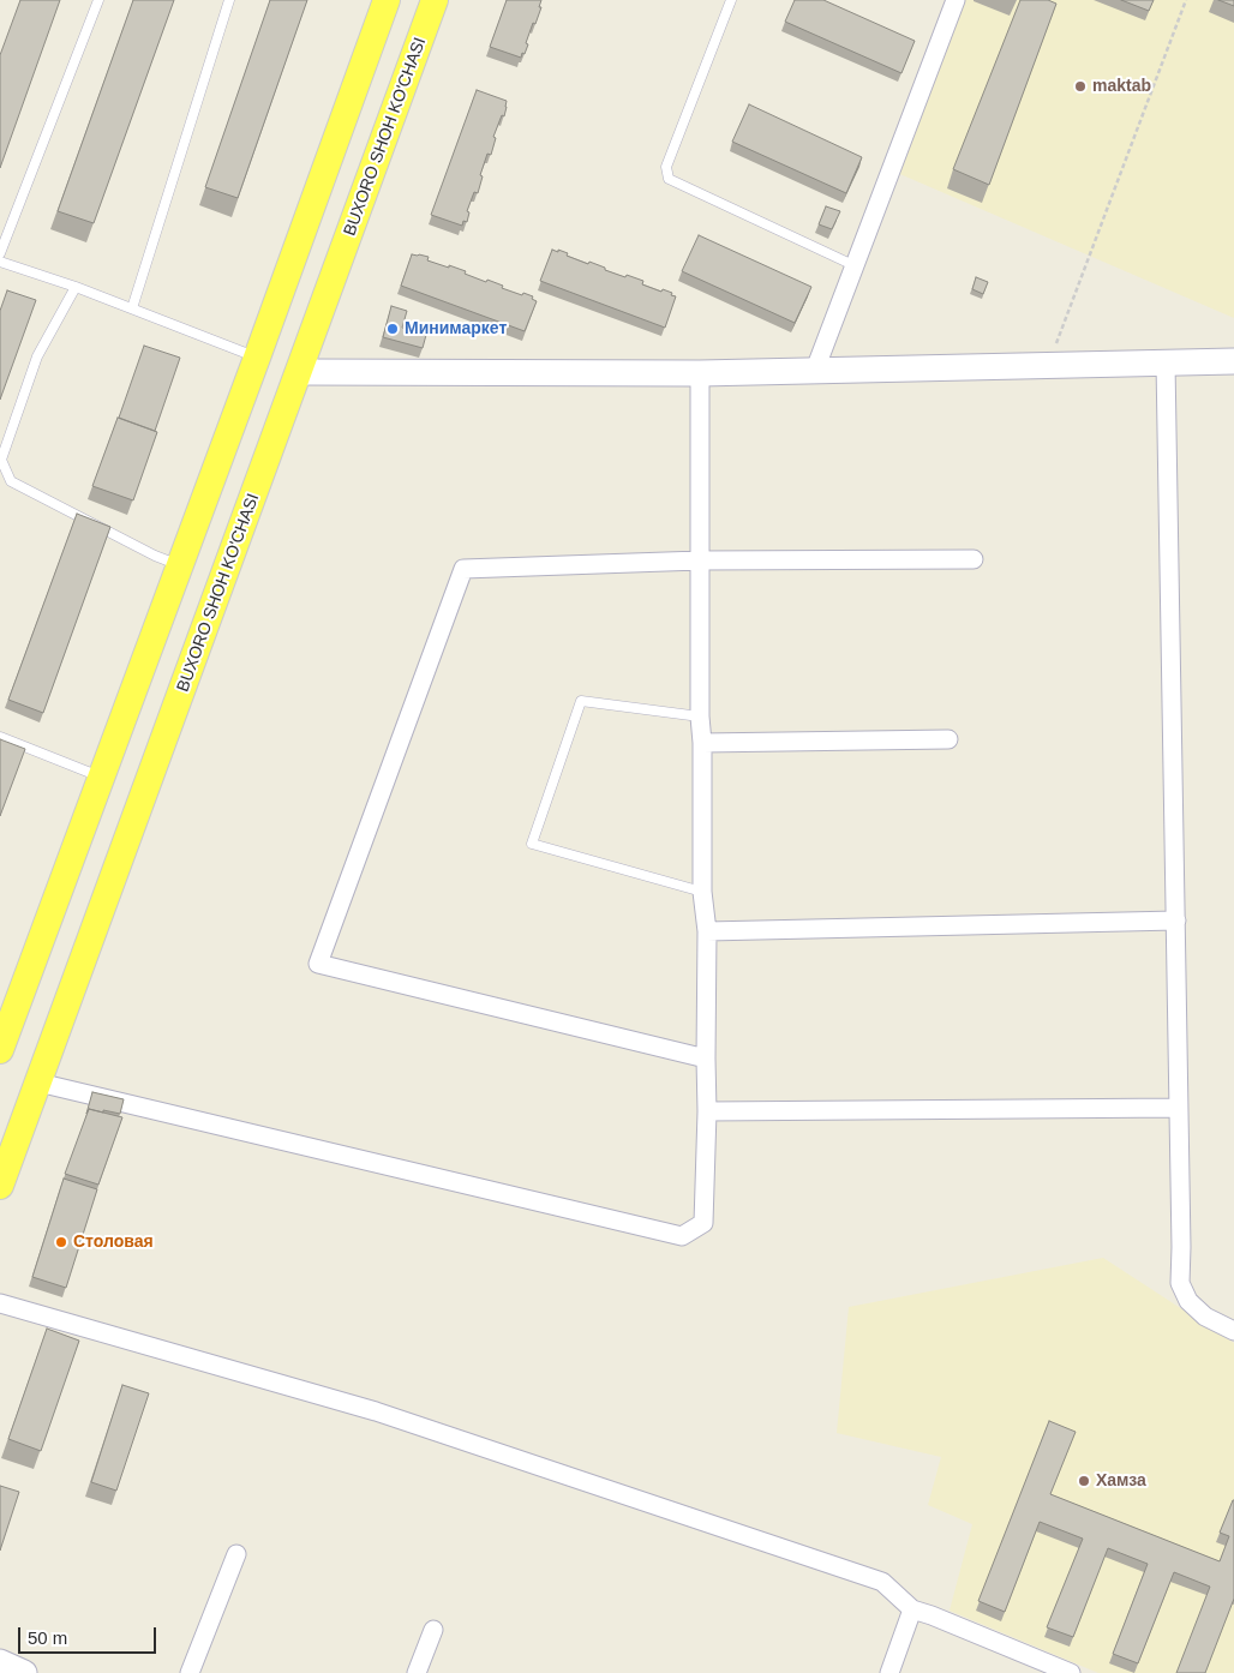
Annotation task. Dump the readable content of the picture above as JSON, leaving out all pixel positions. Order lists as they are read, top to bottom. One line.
{"streets":{"main road":["BUXORO SHOH KO'CHASI"]},"places":["maktab","Минимаркет","Столовая","Хамза"],"scale_bar":"50 m"}
